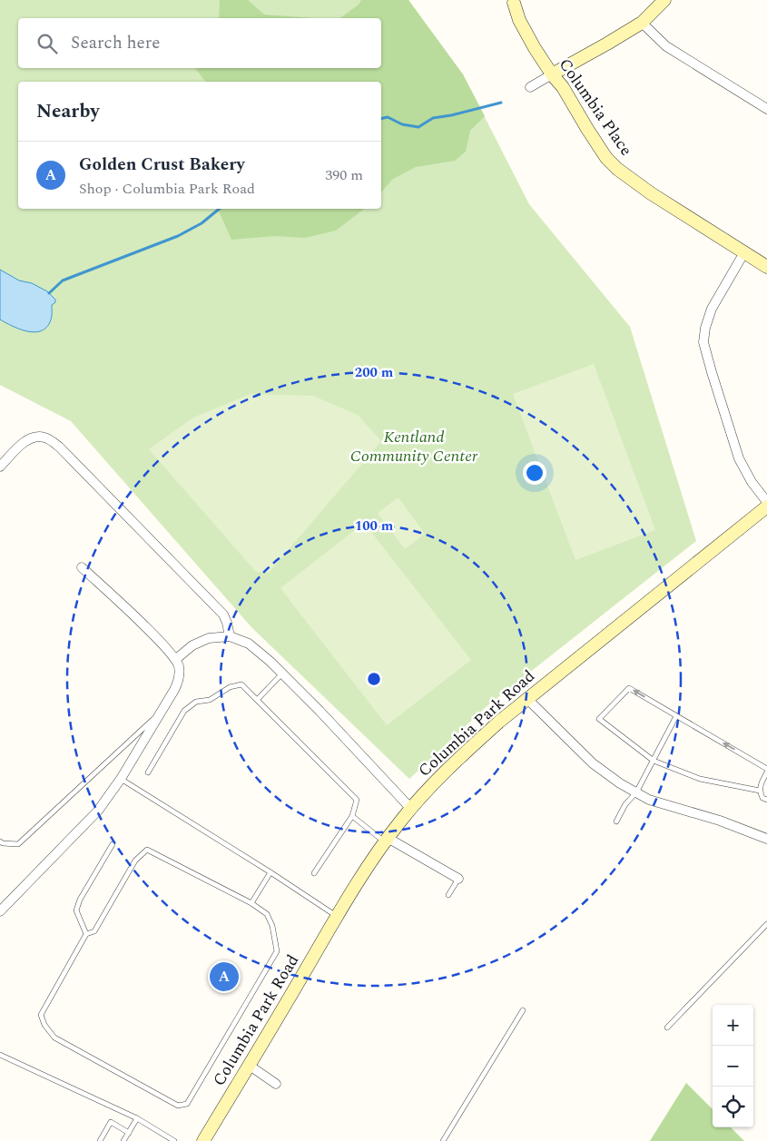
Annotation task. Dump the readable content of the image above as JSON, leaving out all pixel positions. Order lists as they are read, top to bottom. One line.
{"streets":{"street":["Columbia Place","Columbia Park Road"]},"parks":["Kentland Community Center"],"page":{"search":"Search here","heading":"Nearby","list":[{"mark":"A","name":"Golden Crust Bakery","note":"Shop · Columbia Park Road","value":"390 m"}],"pins":"A","map_buttons":["+","−"]},"rings":["200 m","100 m"]}
